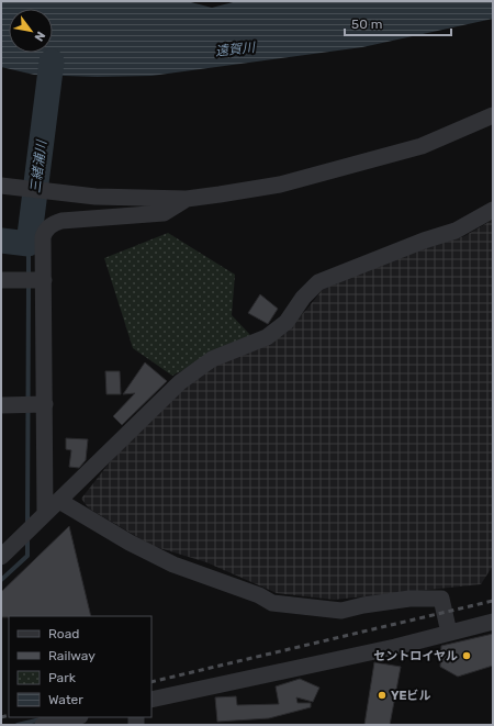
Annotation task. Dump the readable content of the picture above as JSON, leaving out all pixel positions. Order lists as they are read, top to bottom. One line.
{"water":["遠賀川","三緒浦川"],"places":["セントロイヤル","YEビル"],"legend":["Road","Railway","Park","Water"],"scale_bar":"50 m","north":"bottom right"}
